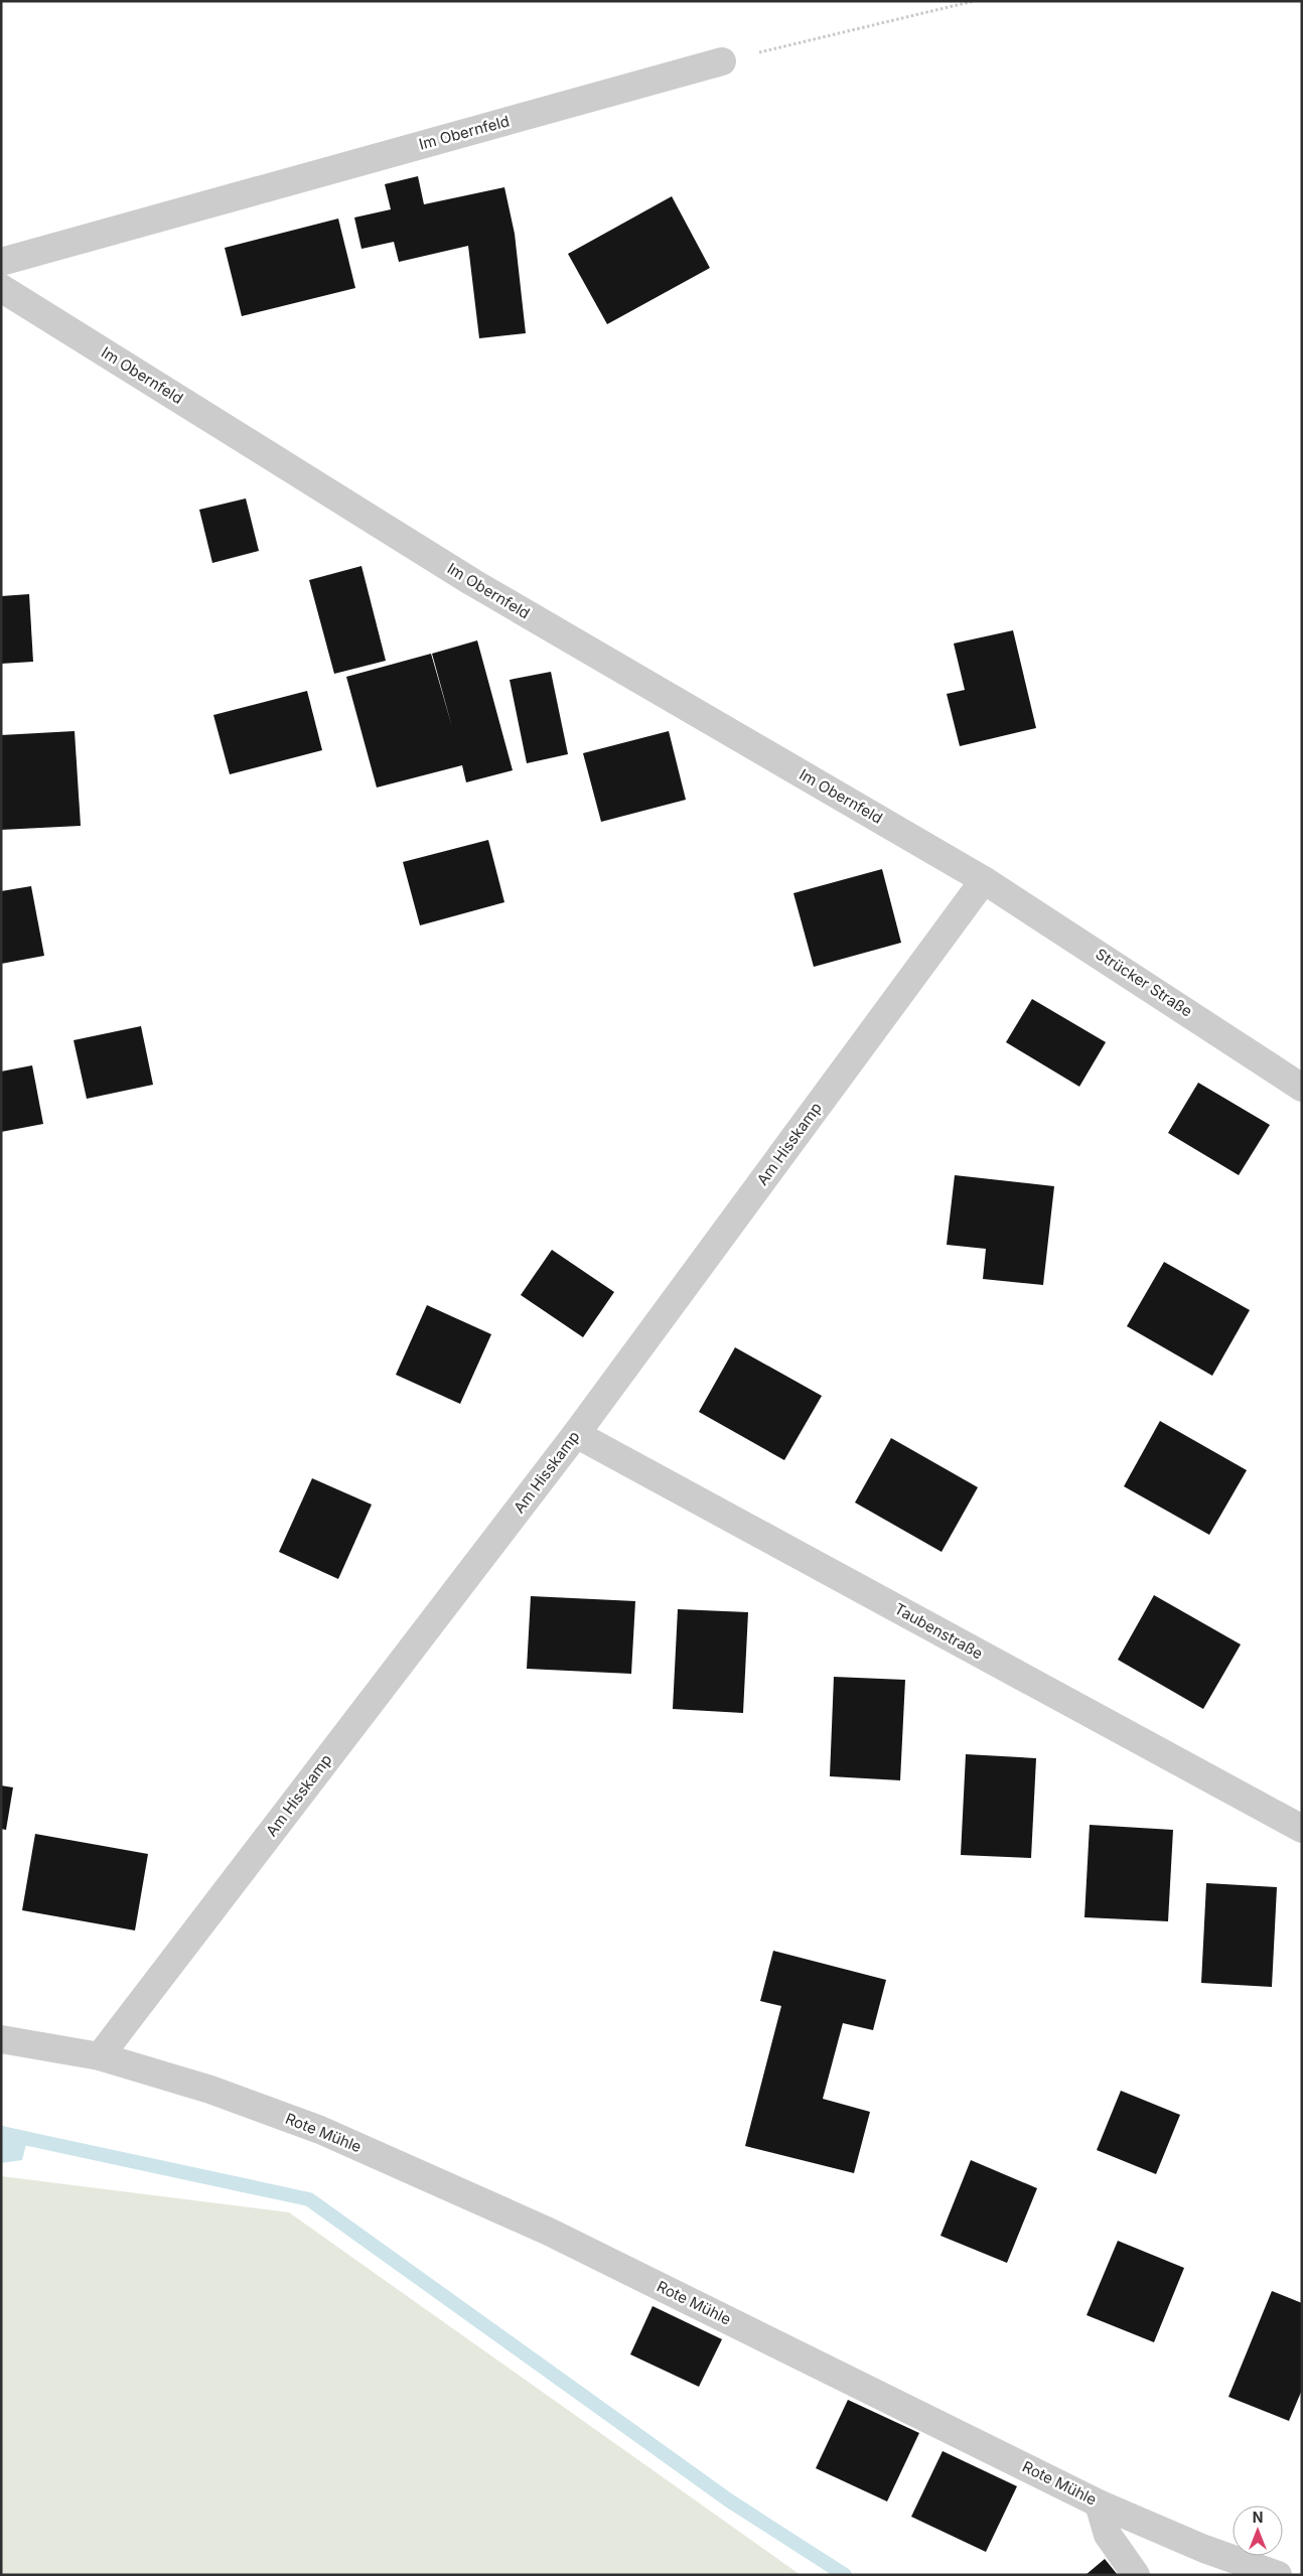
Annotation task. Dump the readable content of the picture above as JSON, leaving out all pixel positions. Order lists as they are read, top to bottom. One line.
{"streets":{"street":["Im Obernfeld","Strücker Straße","Am Hisskamp","Taubenstraße","Rote Mühle"]},"crossings":[["Im Obernfeld","Strücker Straße"],["Im Obernfeld","Am Hisskamp"],["Strücker Straße","Am Hisskamp"],["Am Hisskamp","Taubenstraße"],["Am Hisskamp","Rote Mühle"]],"north":"top"}
